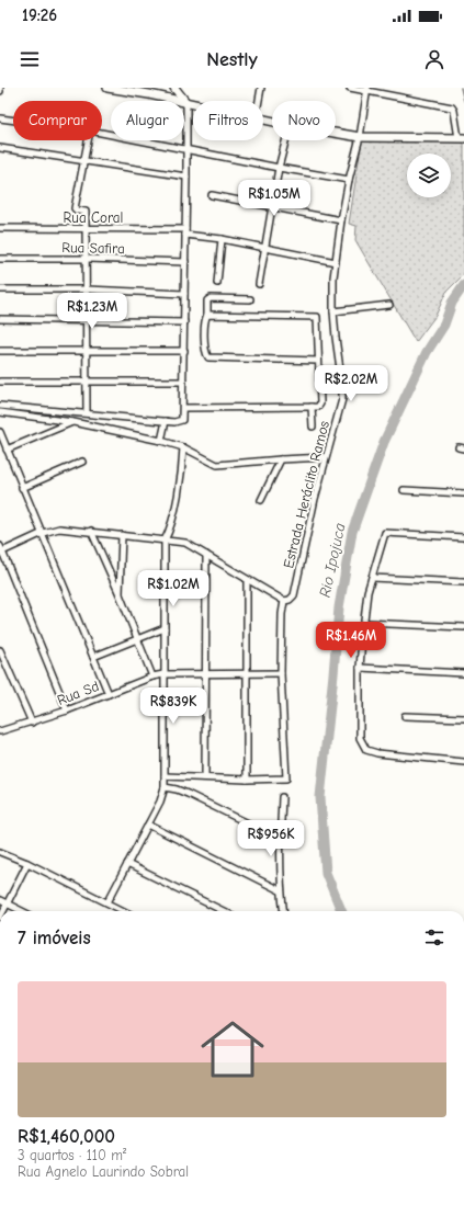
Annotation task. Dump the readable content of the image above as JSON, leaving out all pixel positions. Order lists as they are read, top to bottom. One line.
{"streets":{"street":["Rua Coral","Rua Safira","Estrada Heráclito Ramos","Rua Sd"]},"crossings":[["Rua Coral","Estrada Heráclito Ramos"]],"water":["Rio Ipojuca"],"page":{"status":"19:26","header":"Nestly","chip":["Comprar","Alugar","Filtros","Novo"],"price":["R$1.05M","R$1.23M","R$2.02M","R$1.02M","R$1.46M","R$839K","R$956K"],"heading":"7 imóveis","list":[{"name":"R$1,460,000","note":"3 quartos · 110 m² · Rua Agnelo Laurindo Sobral"}]}}
